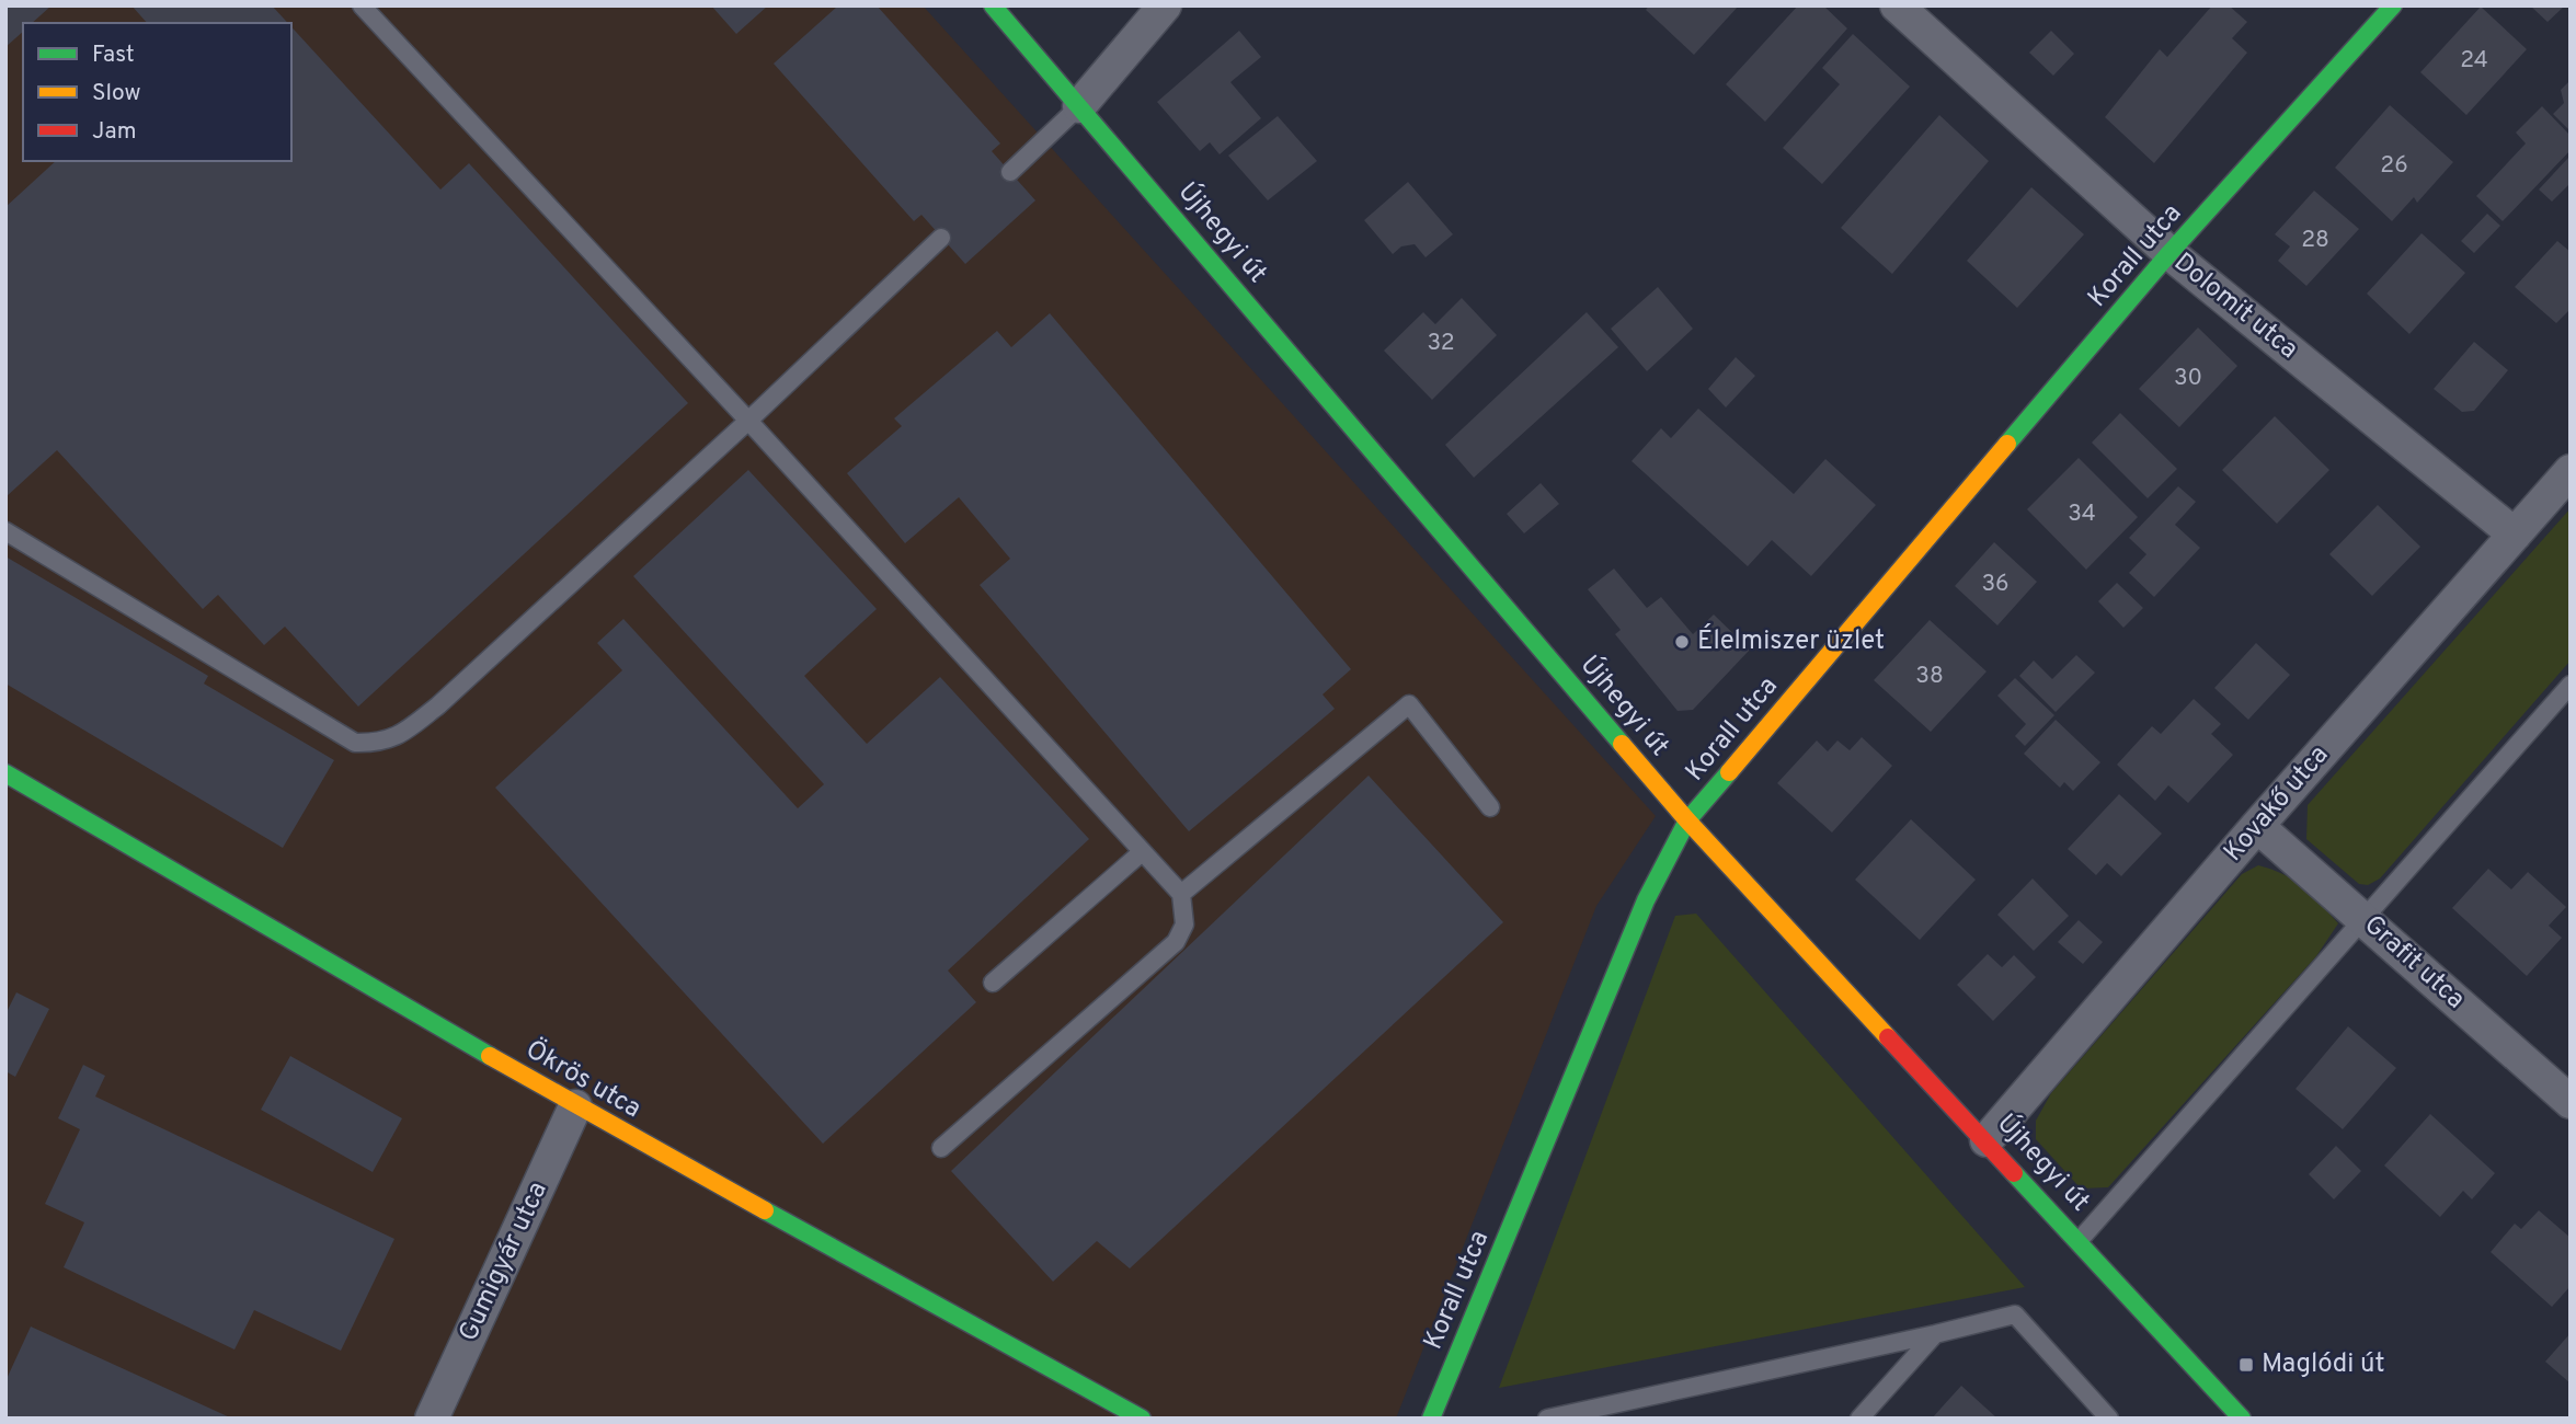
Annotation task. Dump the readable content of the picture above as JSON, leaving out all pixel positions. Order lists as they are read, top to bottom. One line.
{"streets":{"street":["Újhegyi út","Korall utca","Dolomit utca","Kovakő utca","Grafit utca","Ökrös utca","Gumigyár utca"]},"crossings":[["Újhegyi út","Korall utca"],["Újhegyi út","Kovakő utca"],["Korall utca","Dolomit utca"],["Dolomit utca","Kovakő utca"],["Kovakő utca","Grafit utca"],["Ökrös utca","Gumigyár utca"]],"places":{"other":["Élelmiszer üzlet"],"transit":["Maglódi út"]},"house_numbers":["24","26","28","32","30","34","36","38"],"legend":["Fast","Slow","Jam"]}
